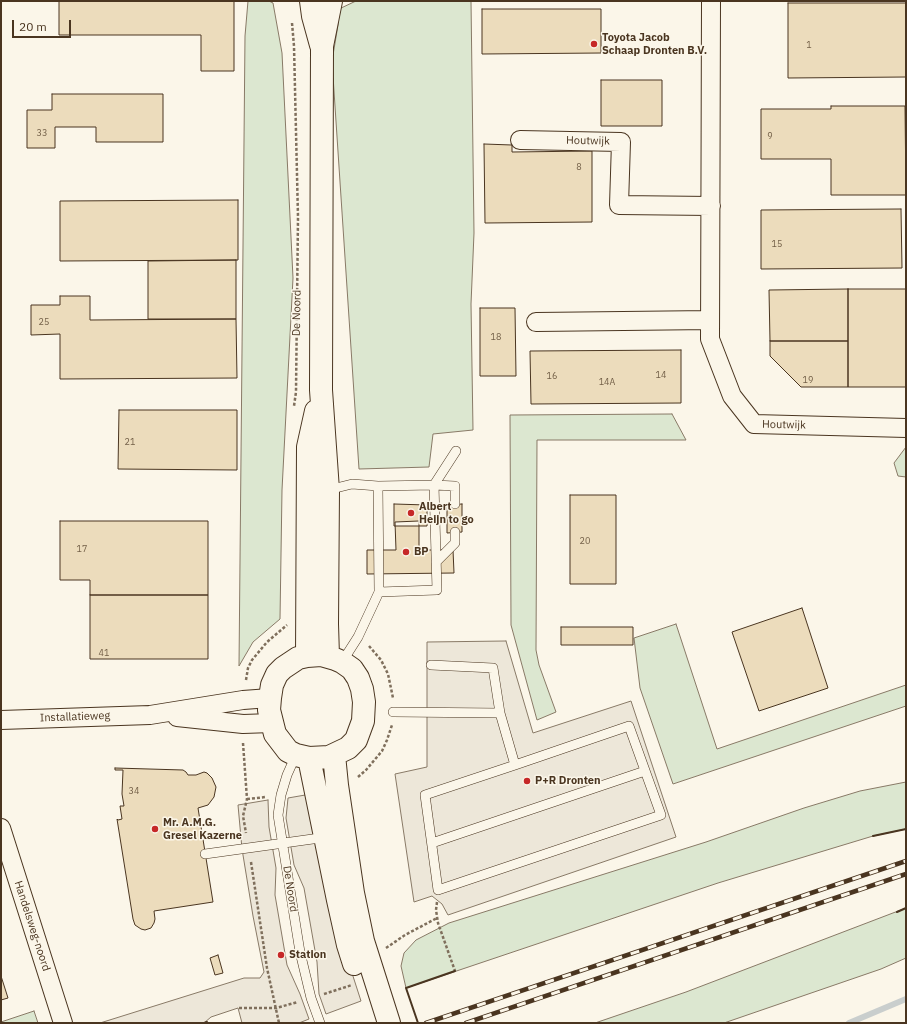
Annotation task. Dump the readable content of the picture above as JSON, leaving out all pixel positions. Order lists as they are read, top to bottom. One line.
{"streets":{"street":["Houtwijk","Installatieweg","Handelsweg-noord"],"lane":["De Noord"]},"crossings":[["De Noord","Installatieweg"]],"places":["Toyota Jacob Schaap Dronten B.V.","Albert Heijn to go","BP","P+R Dronten","Mr. A.M.G. Gresel Kazerne","Station"],"house_numbers":["1","33","9","8","15","25","18","14","16","19","14A","21","20","17","41","34"],"scale_bar":"20 m"}
